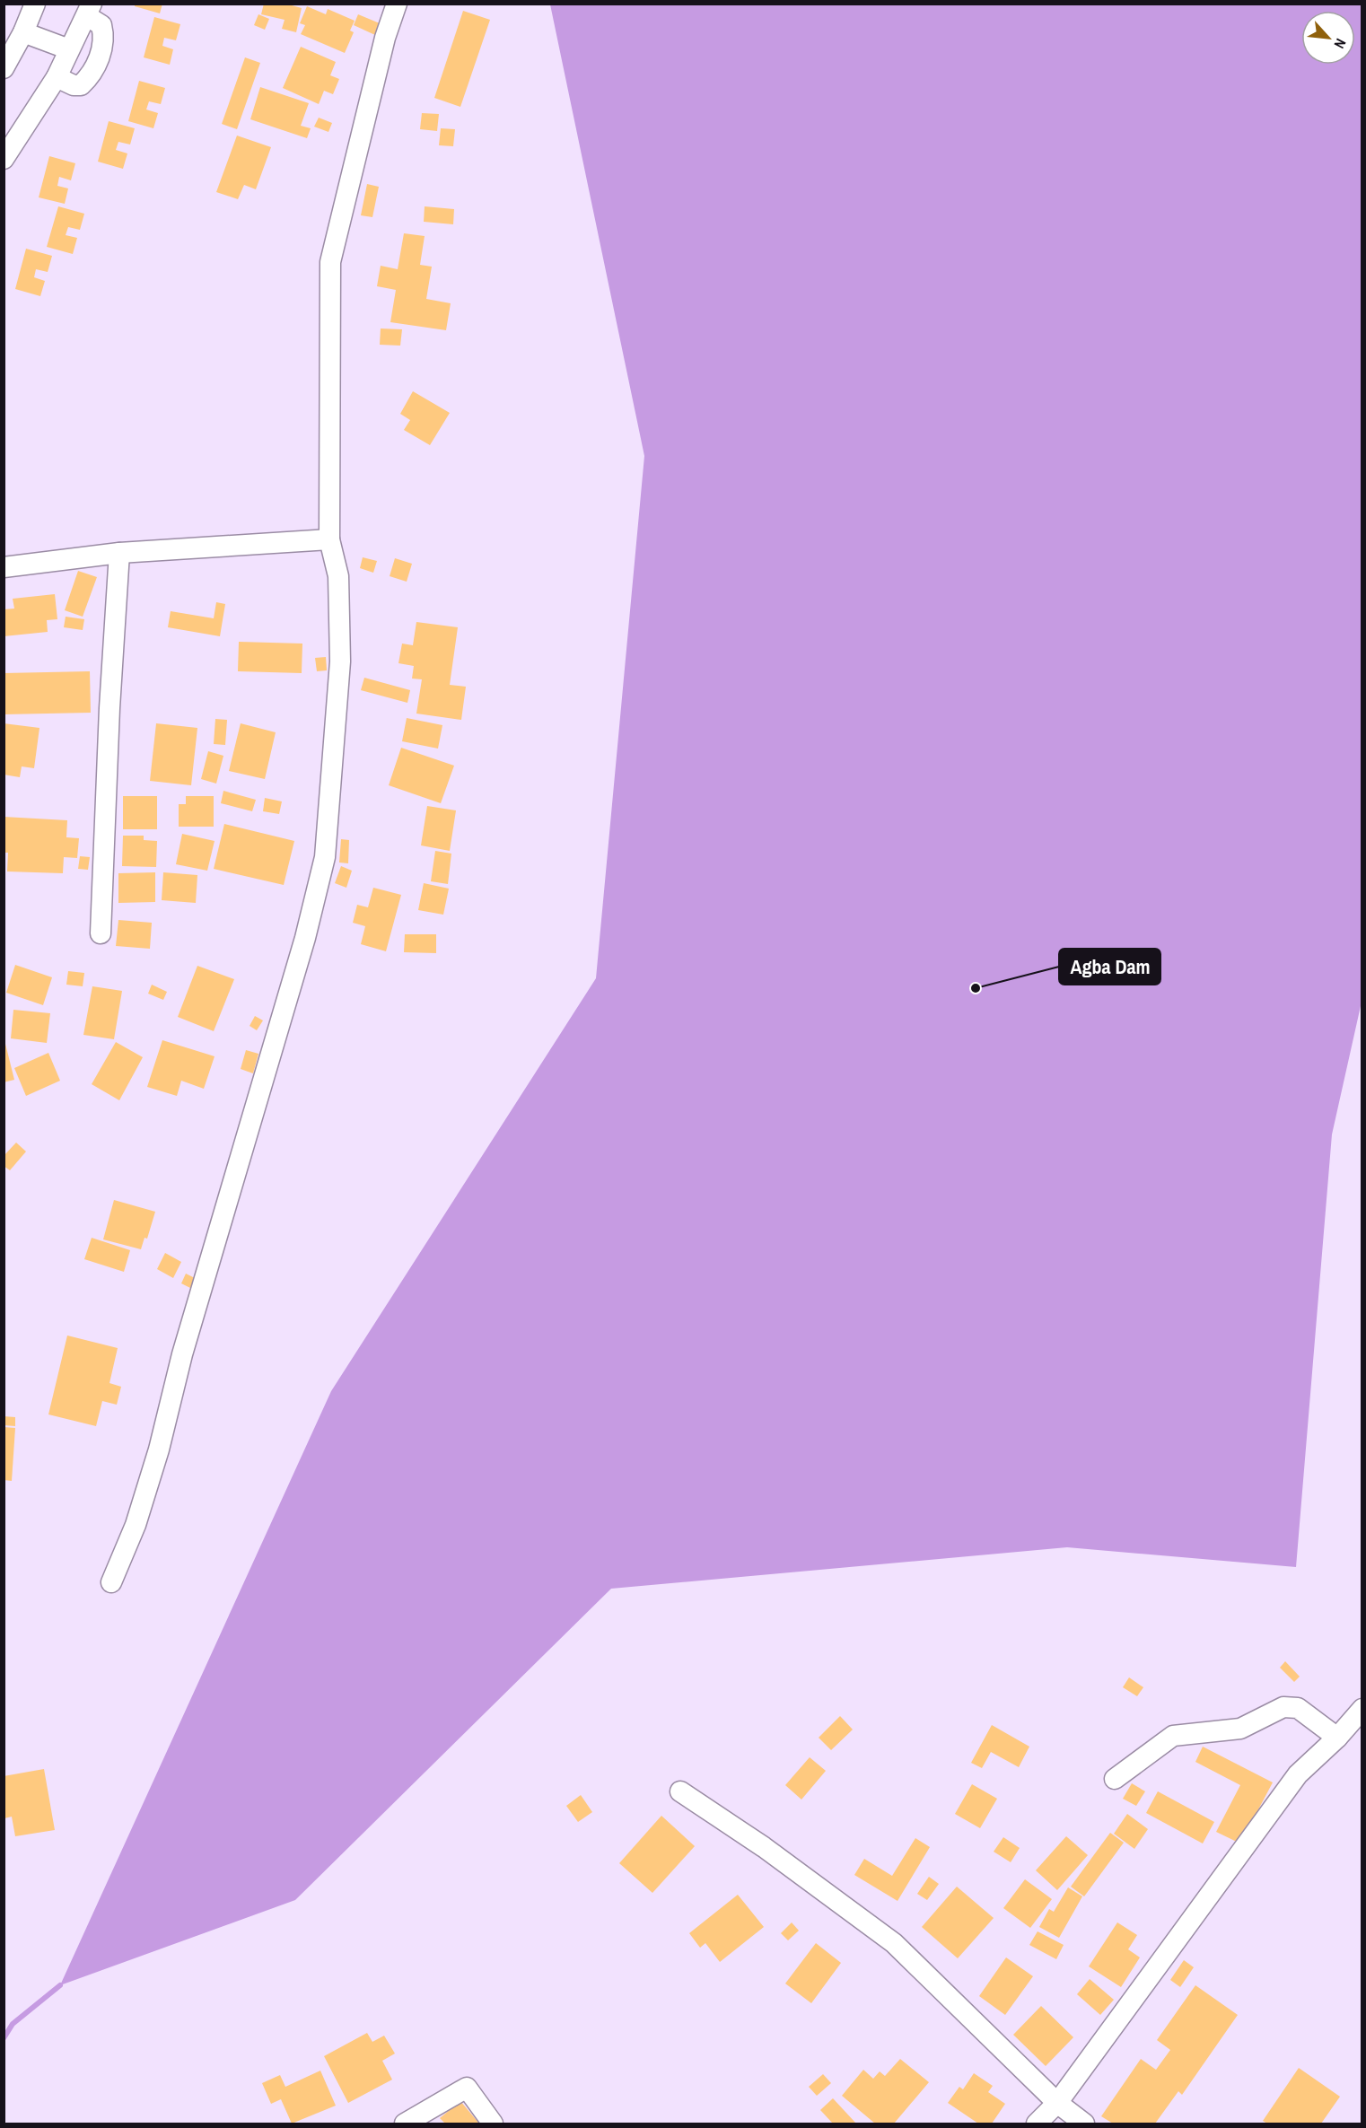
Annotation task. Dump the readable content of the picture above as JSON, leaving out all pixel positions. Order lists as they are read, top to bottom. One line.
{"places":["Agba Dam"],"north":"bottom right"}
